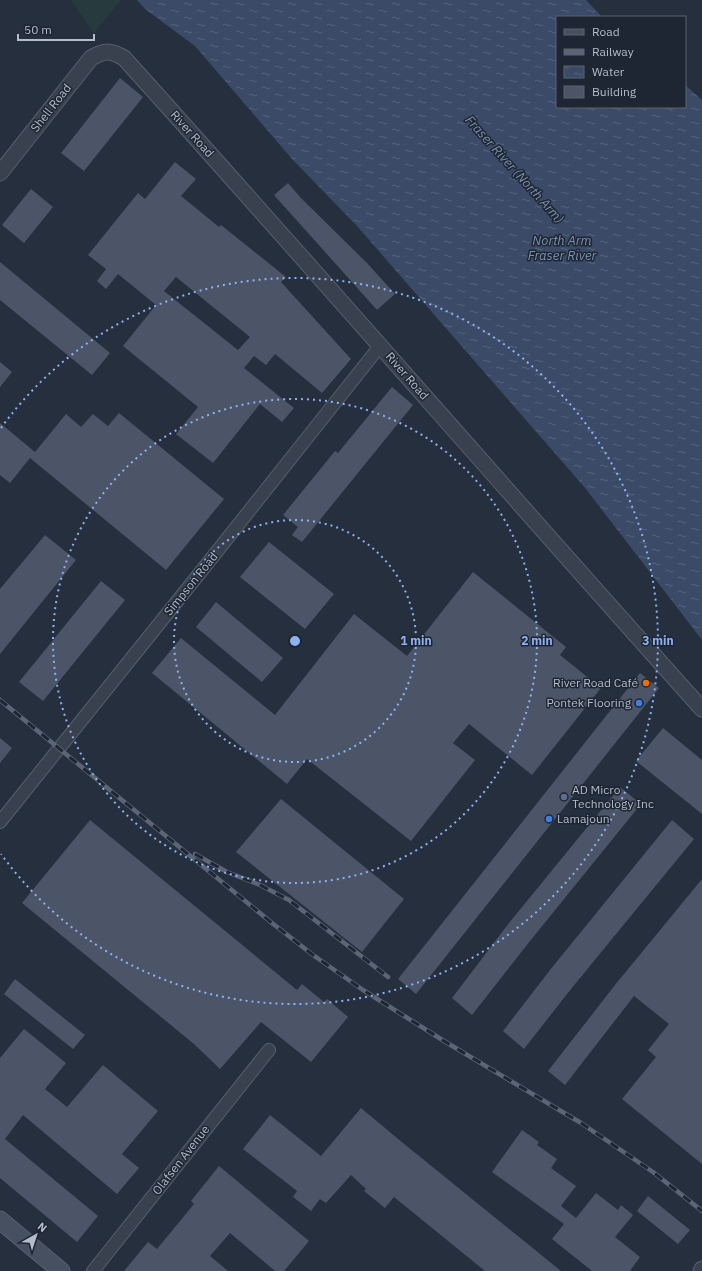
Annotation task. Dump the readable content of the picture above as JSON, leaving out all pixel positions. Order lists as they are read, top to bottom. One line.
{"streets":{"street":["Shell Road","River Road","Simpson Road","Olafsen Avenue"]},"crossings":[["Shell Road","River Road"],["River Road","Simpson Road"]],"water":["Fraser River (North Arm)","North Arm Fraser River"],"places":["River Road Café","Pontek Flooring","AD Micro Technology Inc","Lamajoun"],"legend":["Road","Railway","Water","Building"],"scale_bar":"50 m","north":"top right","rings":["1 min","2 min","3 min"]}
